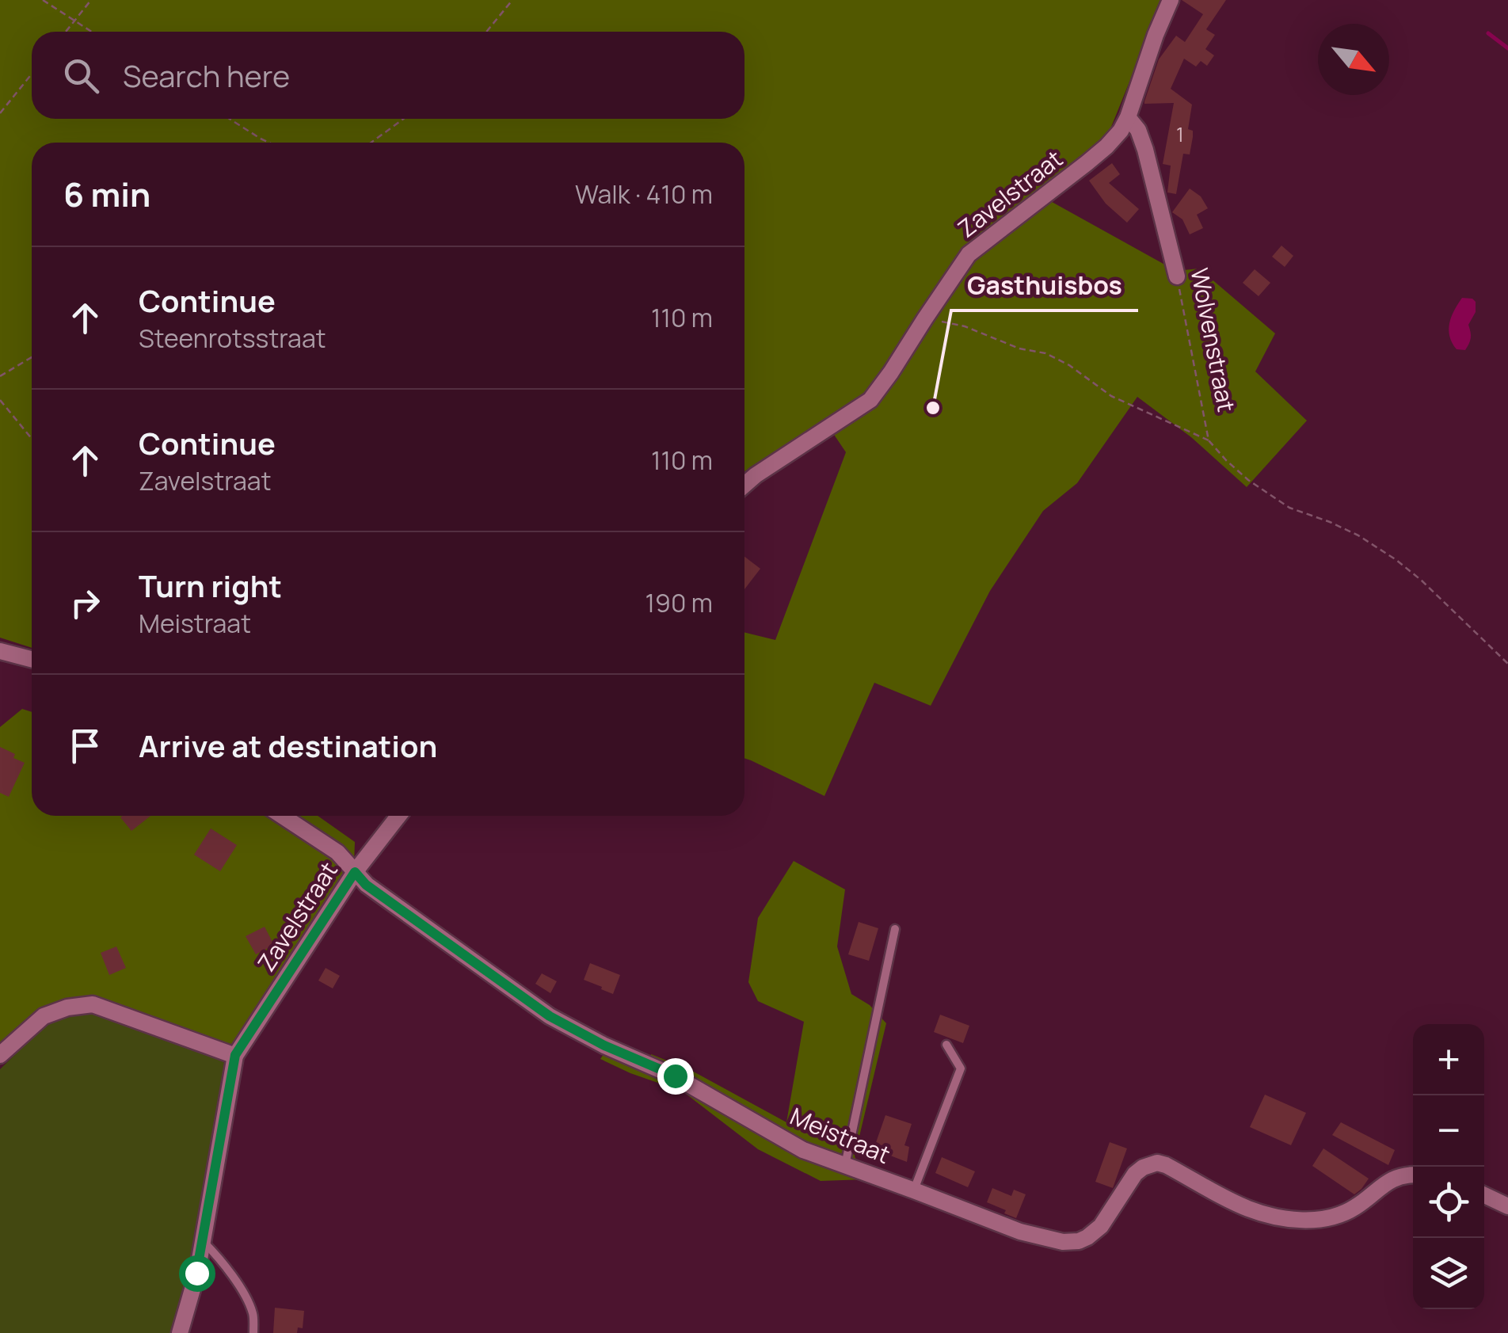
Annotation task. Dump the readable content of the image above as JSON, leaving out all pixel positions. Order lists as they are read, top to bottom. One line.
{"streets":{"street":["Zavelstraat","Wolvenstraat","Meistraat"]},"crossings":[["Zavelstraat","Wolvenstraat"],["Zavelstraat","Meistraat"]],"places":["Gasthuisbos"],"house_numbers":["1"],"north":"bottom right","page":{"search":"Search here","heading":["6 min","Walk · 410 m"],"list":[["Continue","Steenrotsstraat","110 m"],["Continue","Zavelstraat","110 m"],["Turn right","Meistraat","190 m"],"Arrive at destination"],"map_buttons":["+","−"]}}
